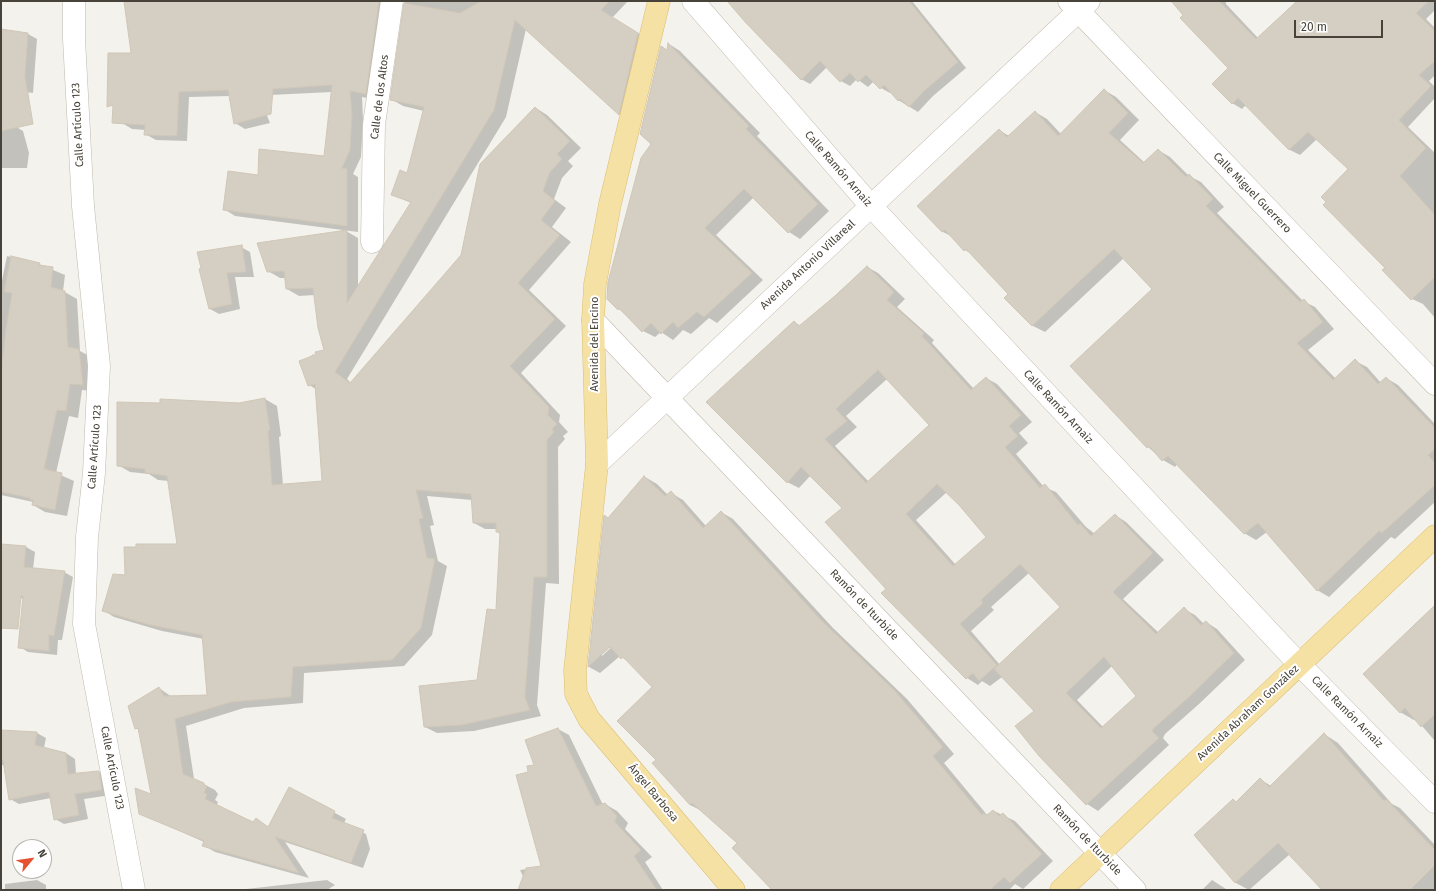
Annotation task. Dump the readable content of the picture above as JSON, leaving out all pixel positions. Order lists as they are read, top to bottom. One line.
{"streets":{"main road":["Avenida del Encino","Avenida Abraham González","Ángel Barbosa"],"street":["Calle de los Altos","Calle Artículo 123","Calle Ramón Arnaiz","Calle Miguel Guerrero","Avenida Antonio Villareal","Ramón de Iturbide"]},"crossings":[["Calle Ramón Arnaiz","Avenida Antonio Villareal"],["Calle Ramón Arnaiz","Avenida Abraham González"],["Calle Miguel Guerrero","Avenida Antonio Villareal"],["Avenida Antonio Villareal","Avenida del Encino"],["Avenida Antonio Villareal","Ramón de Iturbide"],["Avenida del Encino","Ramón de Iturbide"],["Avenida del Encino","Ángel Barbosa"],["Ramón de Iturbide","Avenida Abraham González"]],"scale_bar":"20 m","north":"top right"}
